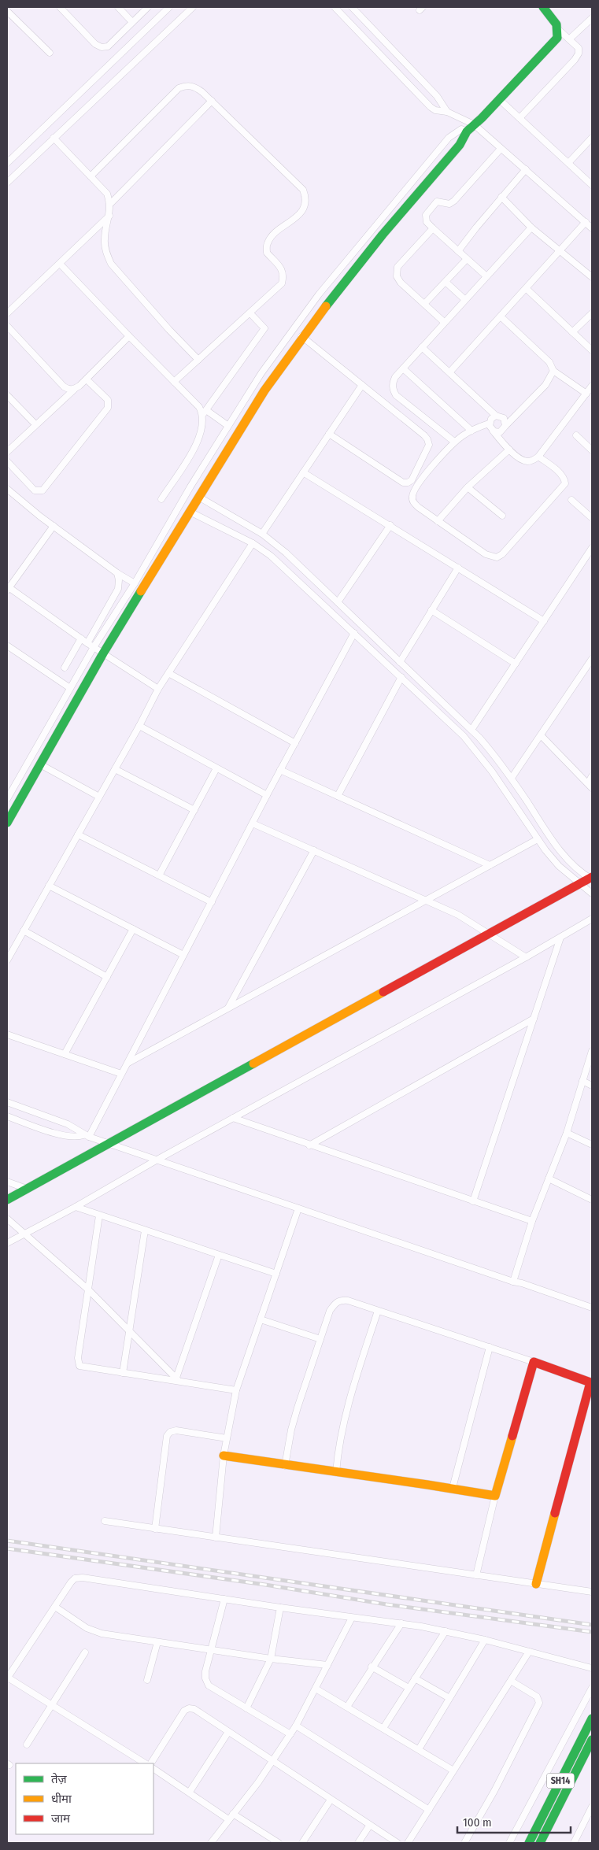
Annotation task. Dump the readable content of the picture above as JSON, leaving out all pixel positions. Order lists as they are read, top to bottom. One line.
{"streets":{"street":["SH14"]},"legend":["तेज़","धीमा","जाम"],"scale_bar":"100 m"}
